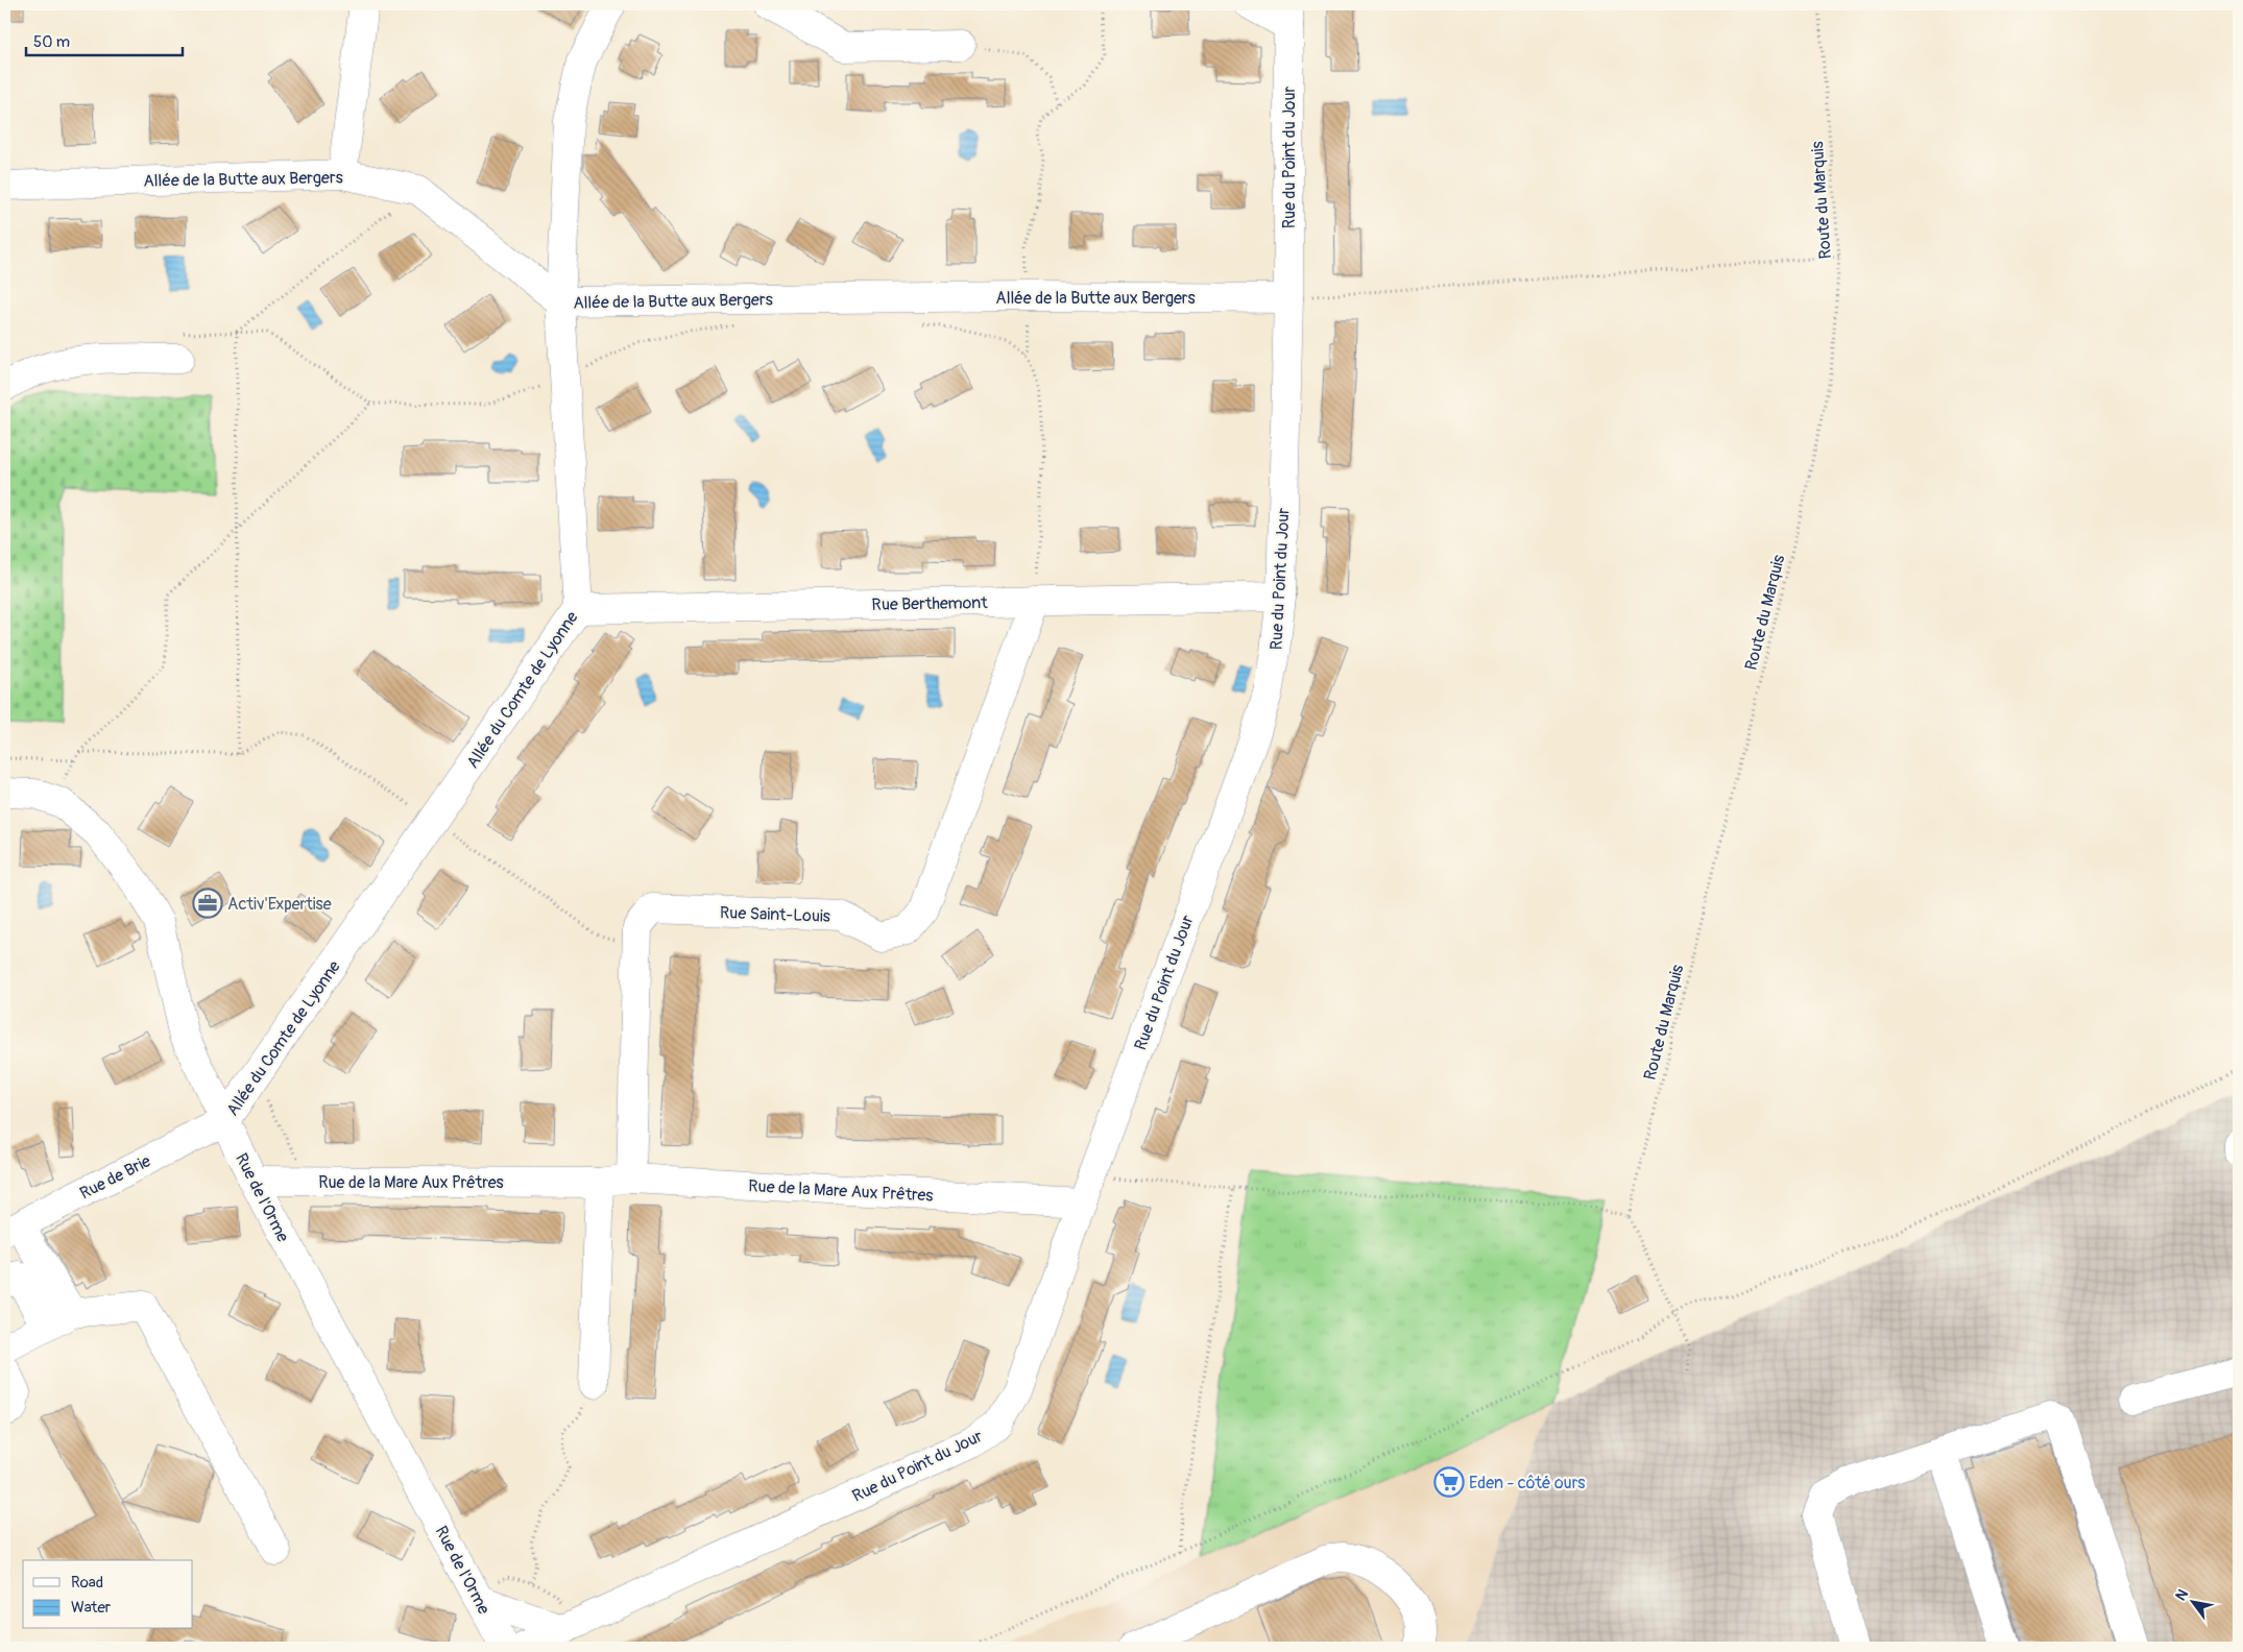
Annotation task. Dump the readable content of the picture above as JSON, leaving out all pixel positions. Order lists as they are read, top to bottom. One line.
{"streets":{"street":["Rue du Point du Jour","Allée de la Butte aux Bergers","Rue Berthemont","Allée du Comte de Lyonne","Rue Saint-Louis","Rue de Brie","Rue de la Mare Aux Prêtres","Rue de l'Orme"],"path":["Route du Marquis"]},"crossings":[["Rue du Point du Jour","Allée de la Butte aux Bergers"],["Rue du Point du Jour","Rue Berthemont"],["Rue du Point du Jour","Rue de la Mare Aux Prêtres"],["Allée de la Butte aux Bergers","Allée du Comte de Lyonne"],["Rue Berthemont","Allée du Comte de Lyonne"],["Rue Berthemont","Rue Saint-Louis"],["Allée du Comte de Lyonne","Rue de Brie"],["Allée du Comte de Lyonne","Rue de l'Orme"],["Rue Saint-Louis","Rue de la Mare Aux Prêtres"],["Rue de Brie","Rue de l'Orme"],["Rue de la Mare Aux Prêtres","Rue de l'Orme"]],"places":{"office":["Activ'Expertise"],"supermarket":["Eden - côté ours"]},"legend":["Road","Water"],"scale_bar":"50 m","north":"top left"}
